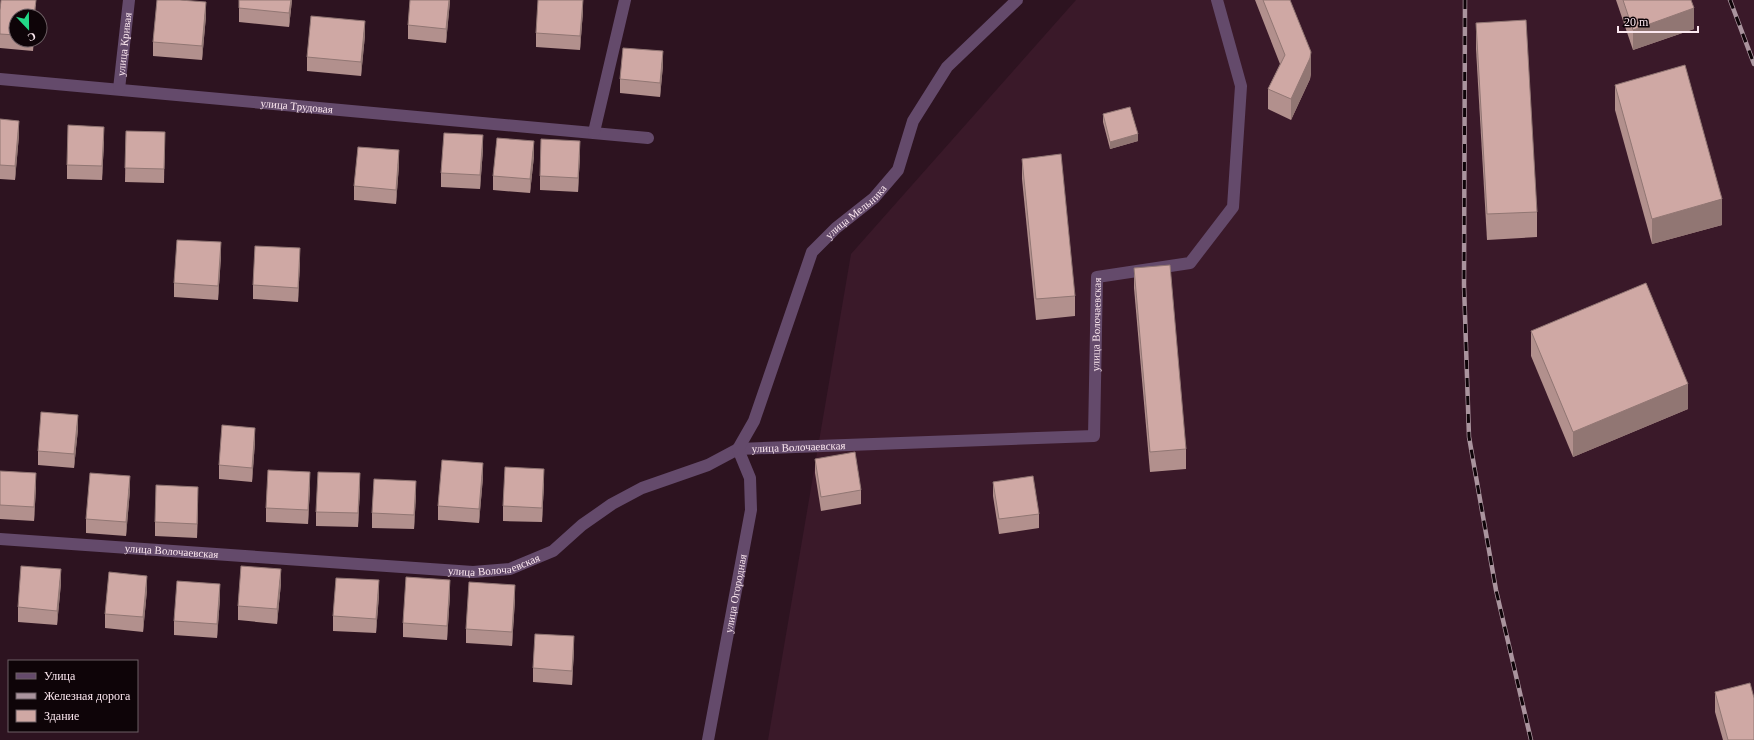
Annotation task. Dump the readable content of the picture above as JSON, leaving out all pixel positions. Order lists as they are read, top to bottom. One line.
{"streets":{"street":["улица Кривая","улица Трудовая","улица Мельника","улица Волочаевская","улица Огородная"]},"crossings":[["улица Кривая","улица Трудовая"],["улица Мельника","улица Волочаевская"],["улица Мельника","улица Огородная"],["улица Волочаевская","улица Огородная"]],"legend":["Улица","Железная дорога","Здание"],"scale_bar":"20 m","north":"bottom"}
